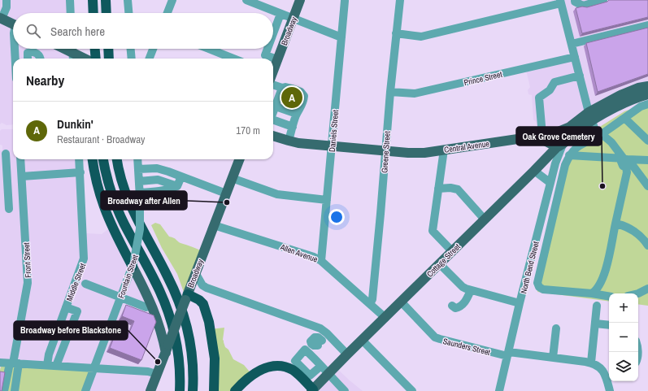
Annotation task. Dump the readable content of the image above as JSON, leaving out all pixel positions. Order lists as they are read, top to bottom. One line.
{"streets":{"main road":["Broadway","Central Avenue","Cottage Street"],"street":["Prince Street","Daniels Street","Greene Street","Allen Avenue","Front Street","North Bend Street","Fountain Street","Middle Street","Saunders Street"]},"crossings":[["Broadway","Allen Avenue"],["Prince Street","Greene Street"],["Daniels Street","Central Avenue"],["Daniels Street","Allen Avenue"],["Central Avenue","Greene Street"],["Central Avenue","Cottage Street"],["Central Avenue","North Bend Street"],["Greene Street","Allen Avenue"],["Allen Avenue","Cottage Street"],["Cottage Street","North Bend Street"],["Cottage Street","Saunders Street"],["North Bend Street","Saunders Street"]],"places":["Oak Grove Cemetery","Broadway after Allen","Broadway before Blackstone"],"page":{"search":"Search here","heading":"Nearby","pins":"A","list":[{"mark":"A","name":"Dunkin'","note":"Restaurant · Broadway","value":"170 m"}],"map_buttons":["+","−"]}}
